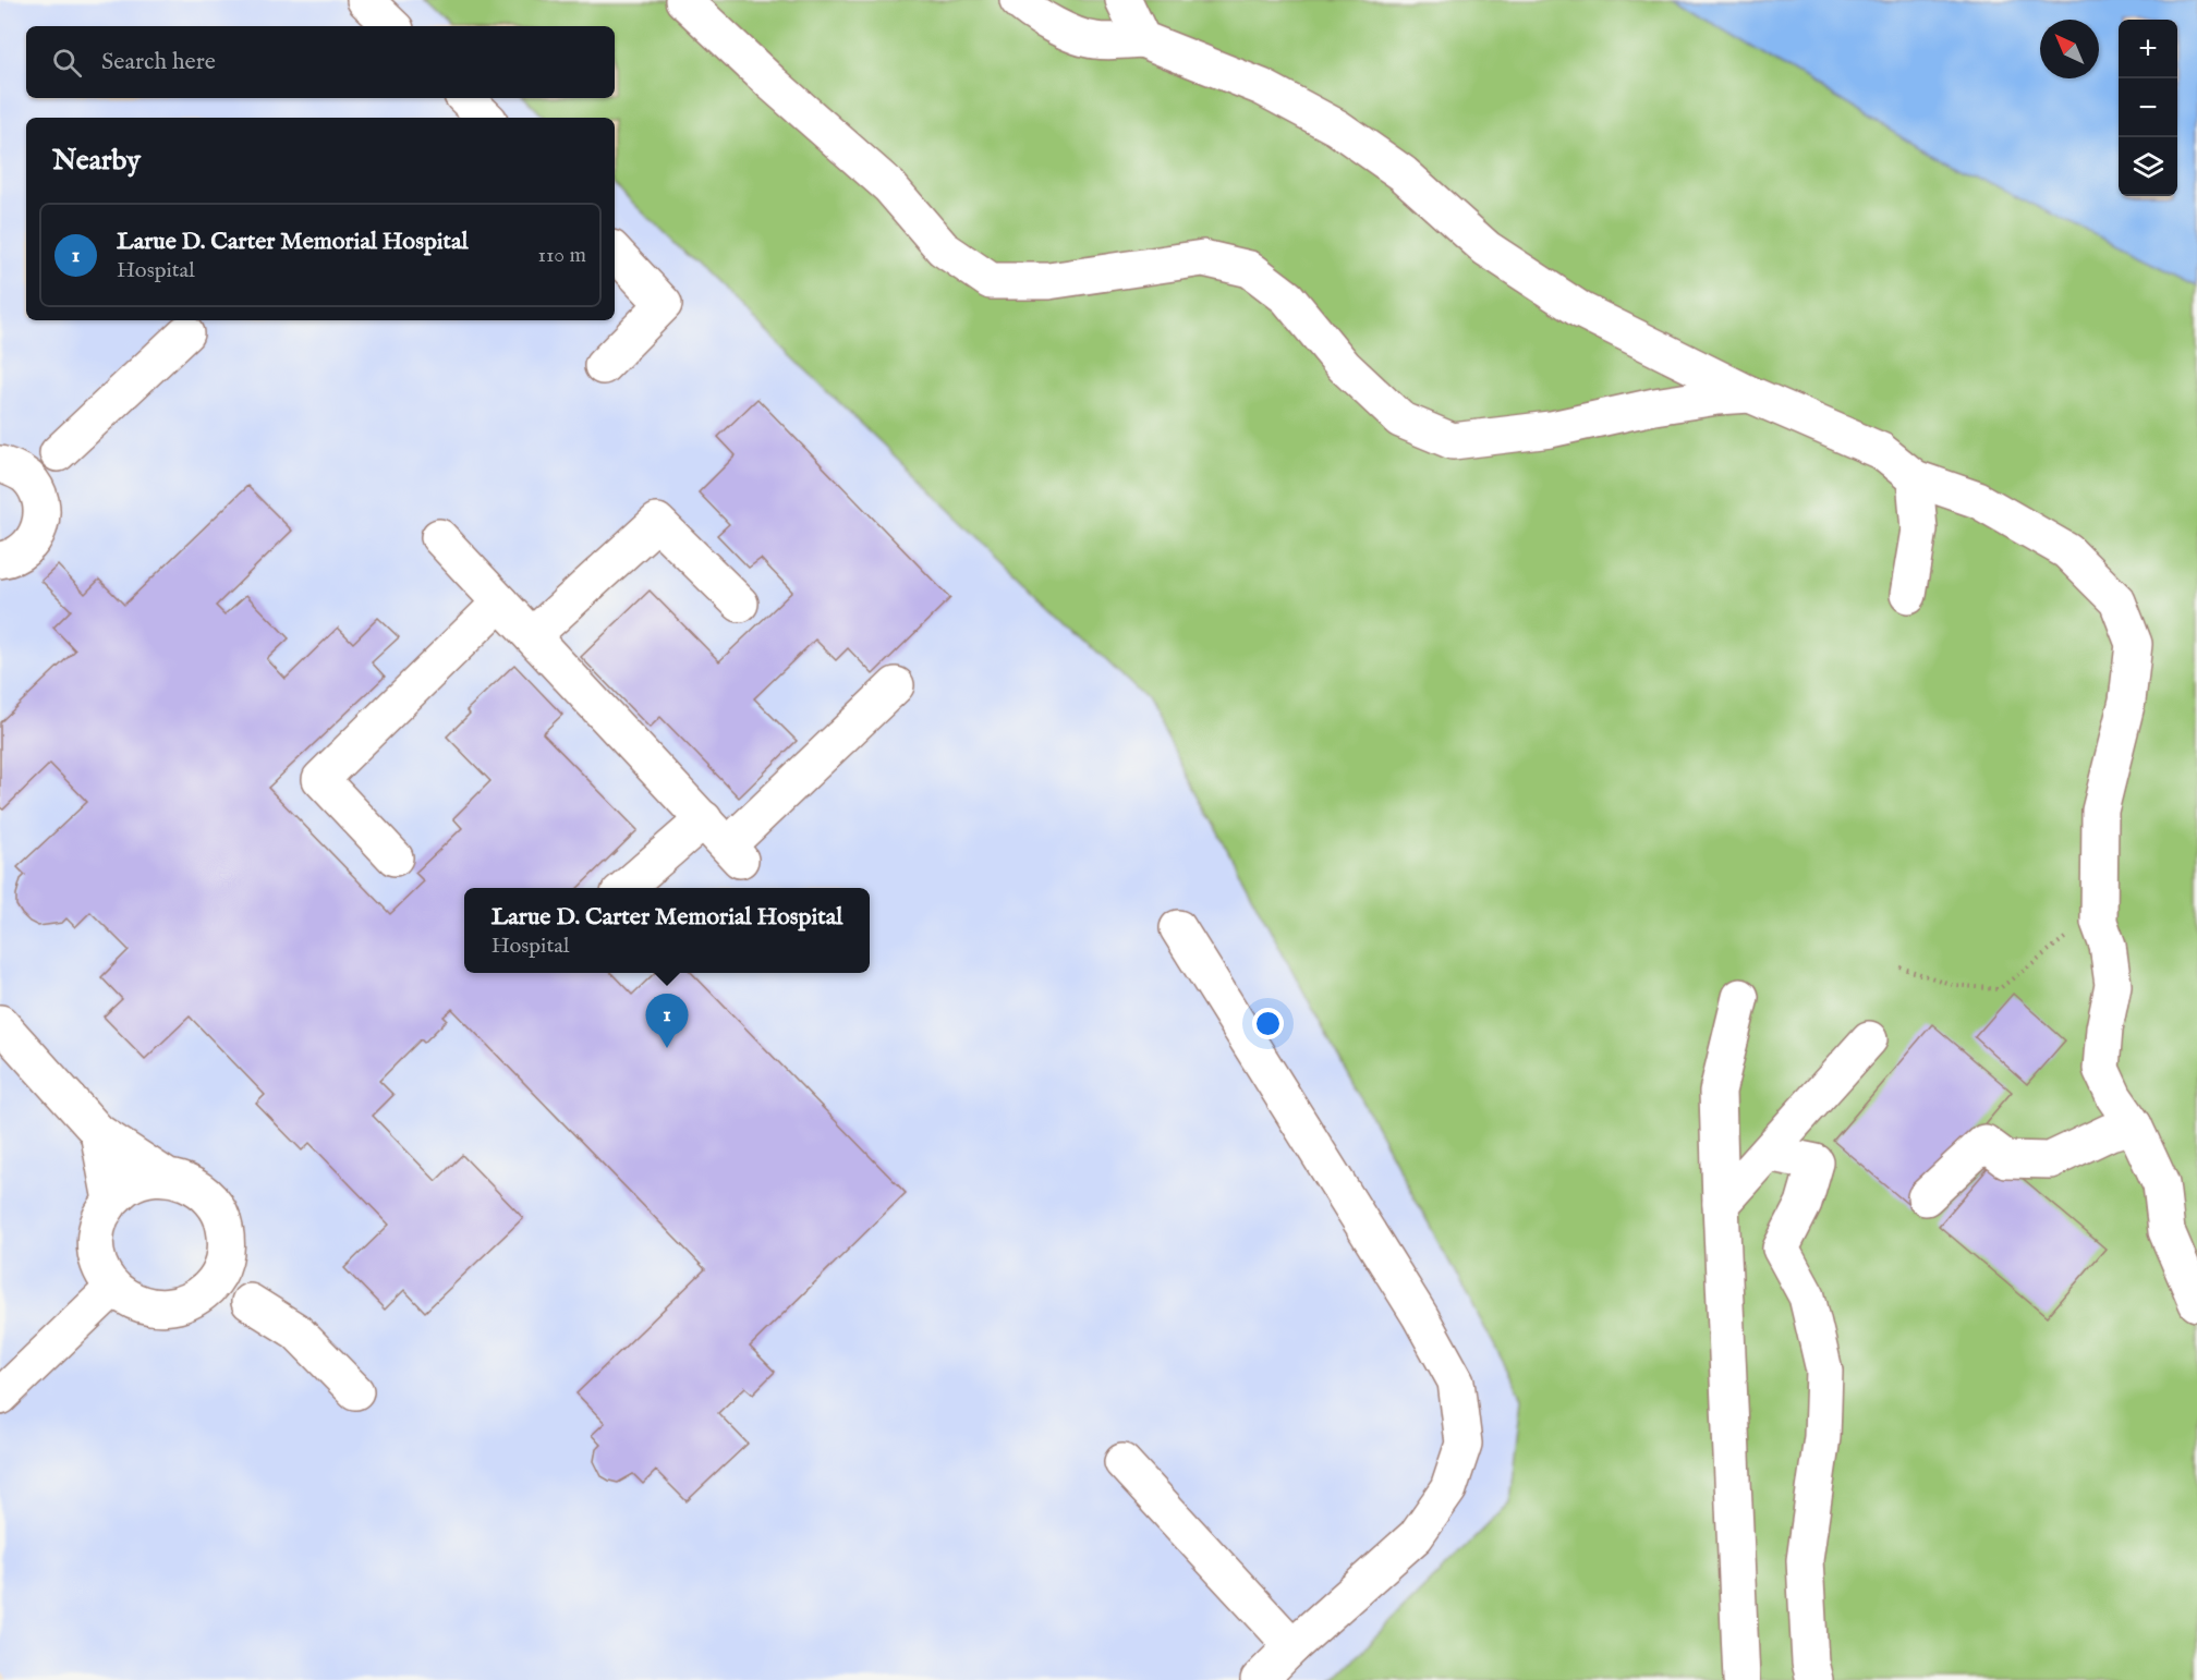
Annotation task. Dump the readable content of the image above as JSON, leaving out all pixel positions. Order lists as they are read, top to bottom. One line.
{"north":"top left","page":{"map_buttons":["+","−"],"search":"Search here","heading":"Nearby","list":[{"mark":"1","name":"Larue D. Carter Memorial Hospital","note":"Hospital","value":"110 m"}],"popup":["Larue D. Carter Memorial Hospital","Hospital"],"pins":"1"}}
